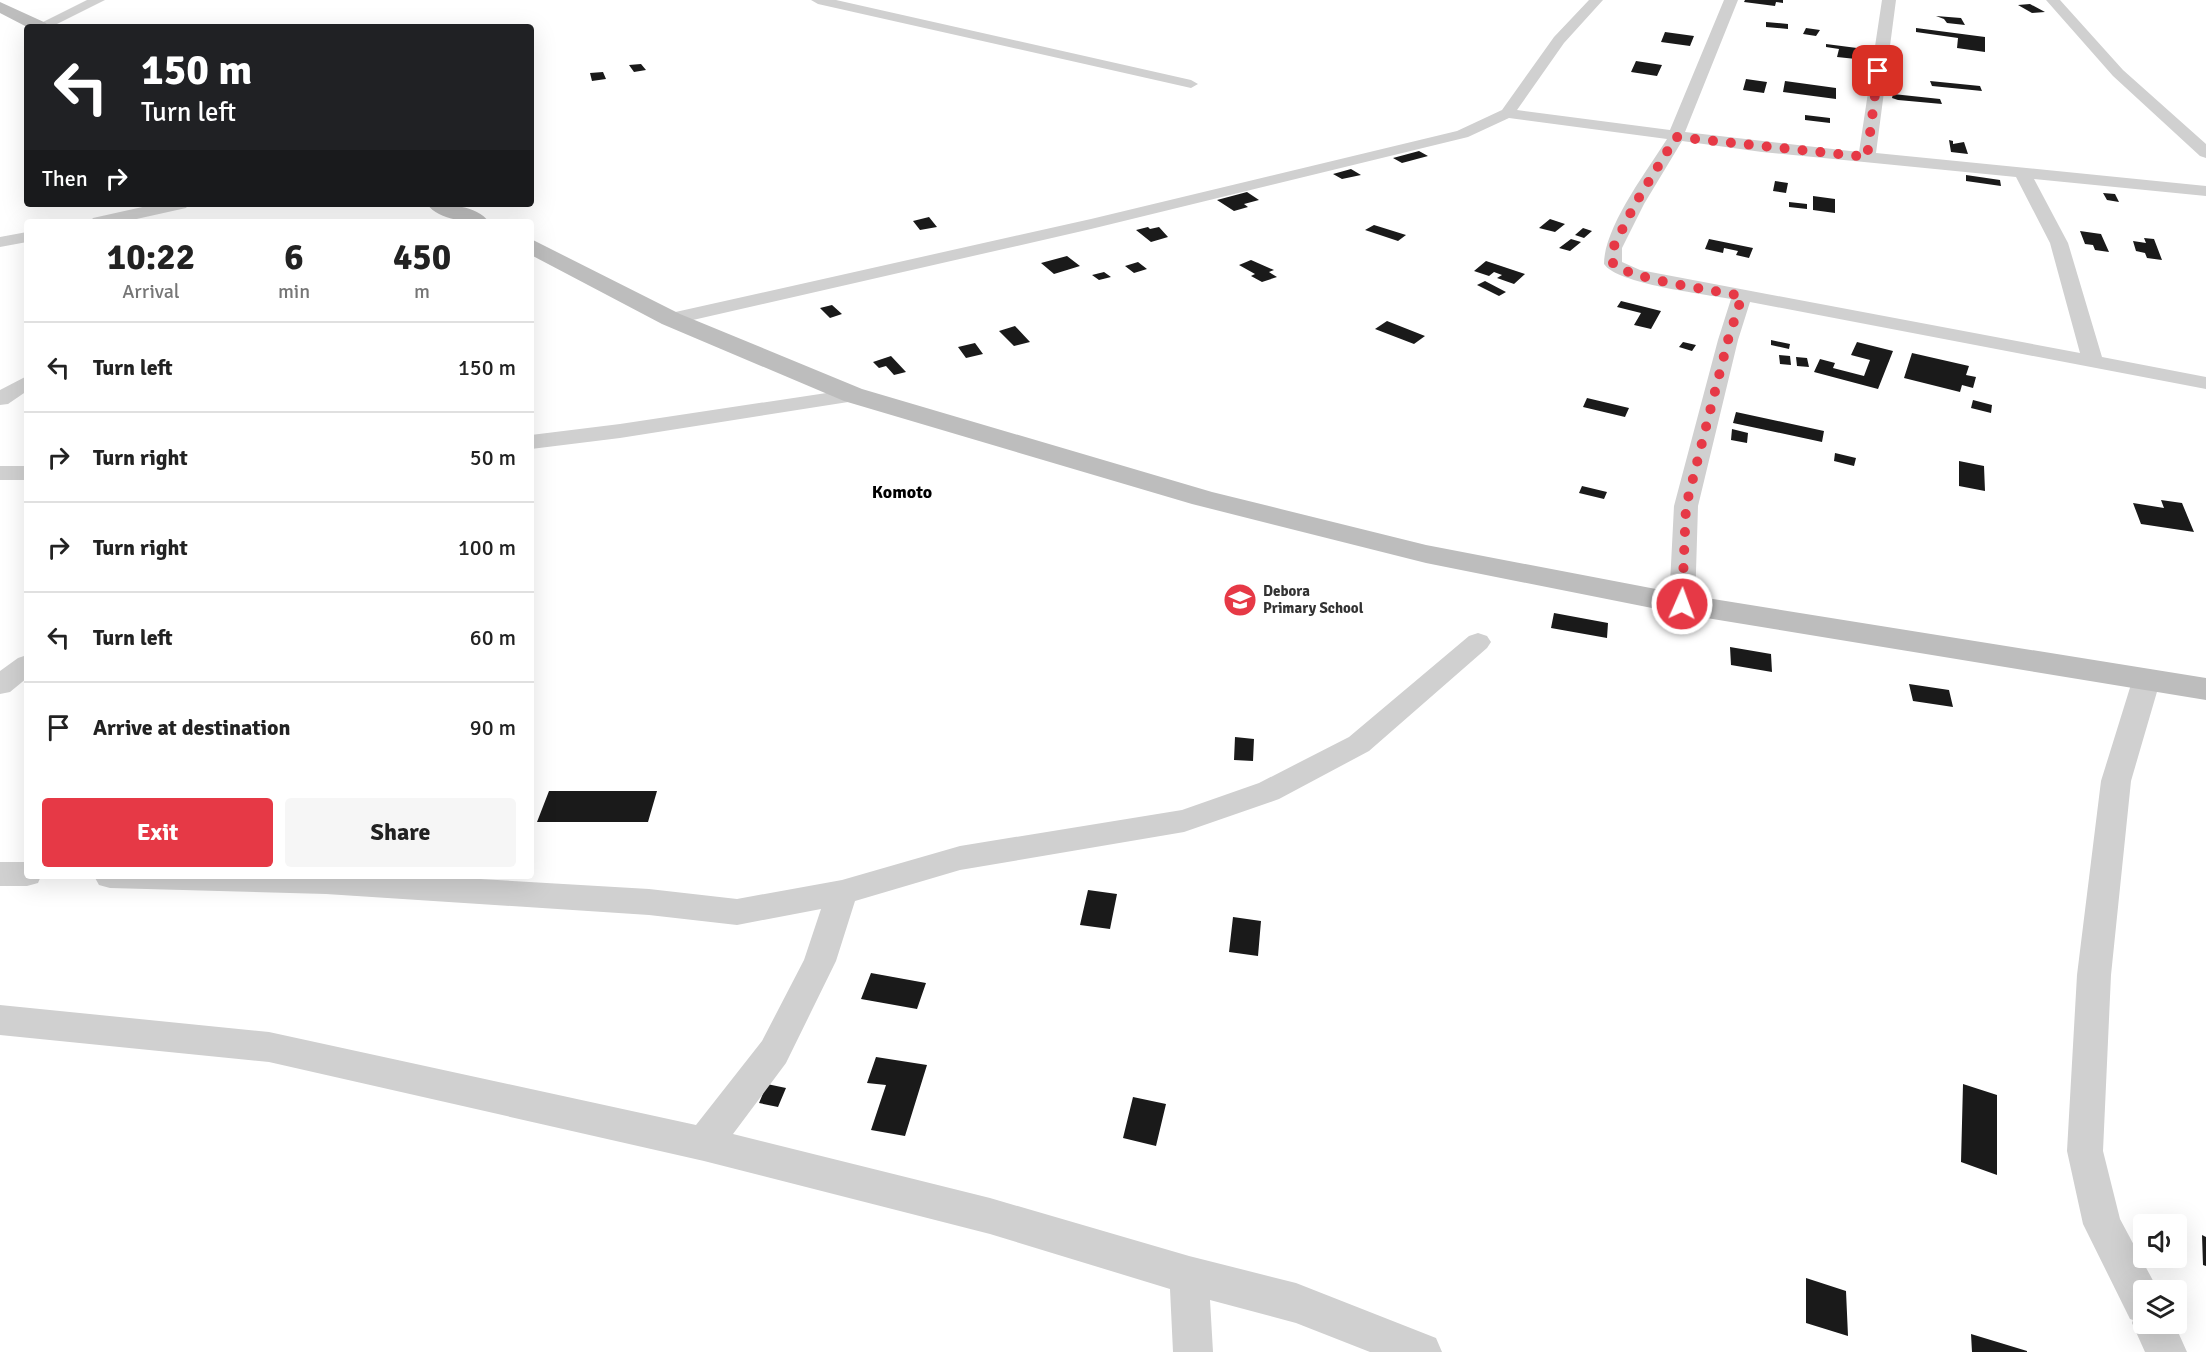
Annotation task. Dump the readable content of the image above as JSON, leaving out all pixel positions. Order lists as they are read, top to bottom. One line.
{"districts":["Komoto"],"places":{"school or university":["Debora Primary School"]},"page":{"turn":["150 m","Turn left"],"then":"Then","eta":["10:22","Arrival","6","min","450","m"],"list":[{"name":"Turn left","value":"150 m"},{"name":"Turn right","value":"50 m"},{"name":"Turn right","value":"100 m"},{"name":"Turn left","value":"60 m"},{"name":"Arrive at destination","value":"90 m"}],"buttons":["Exit","Share"]}}
